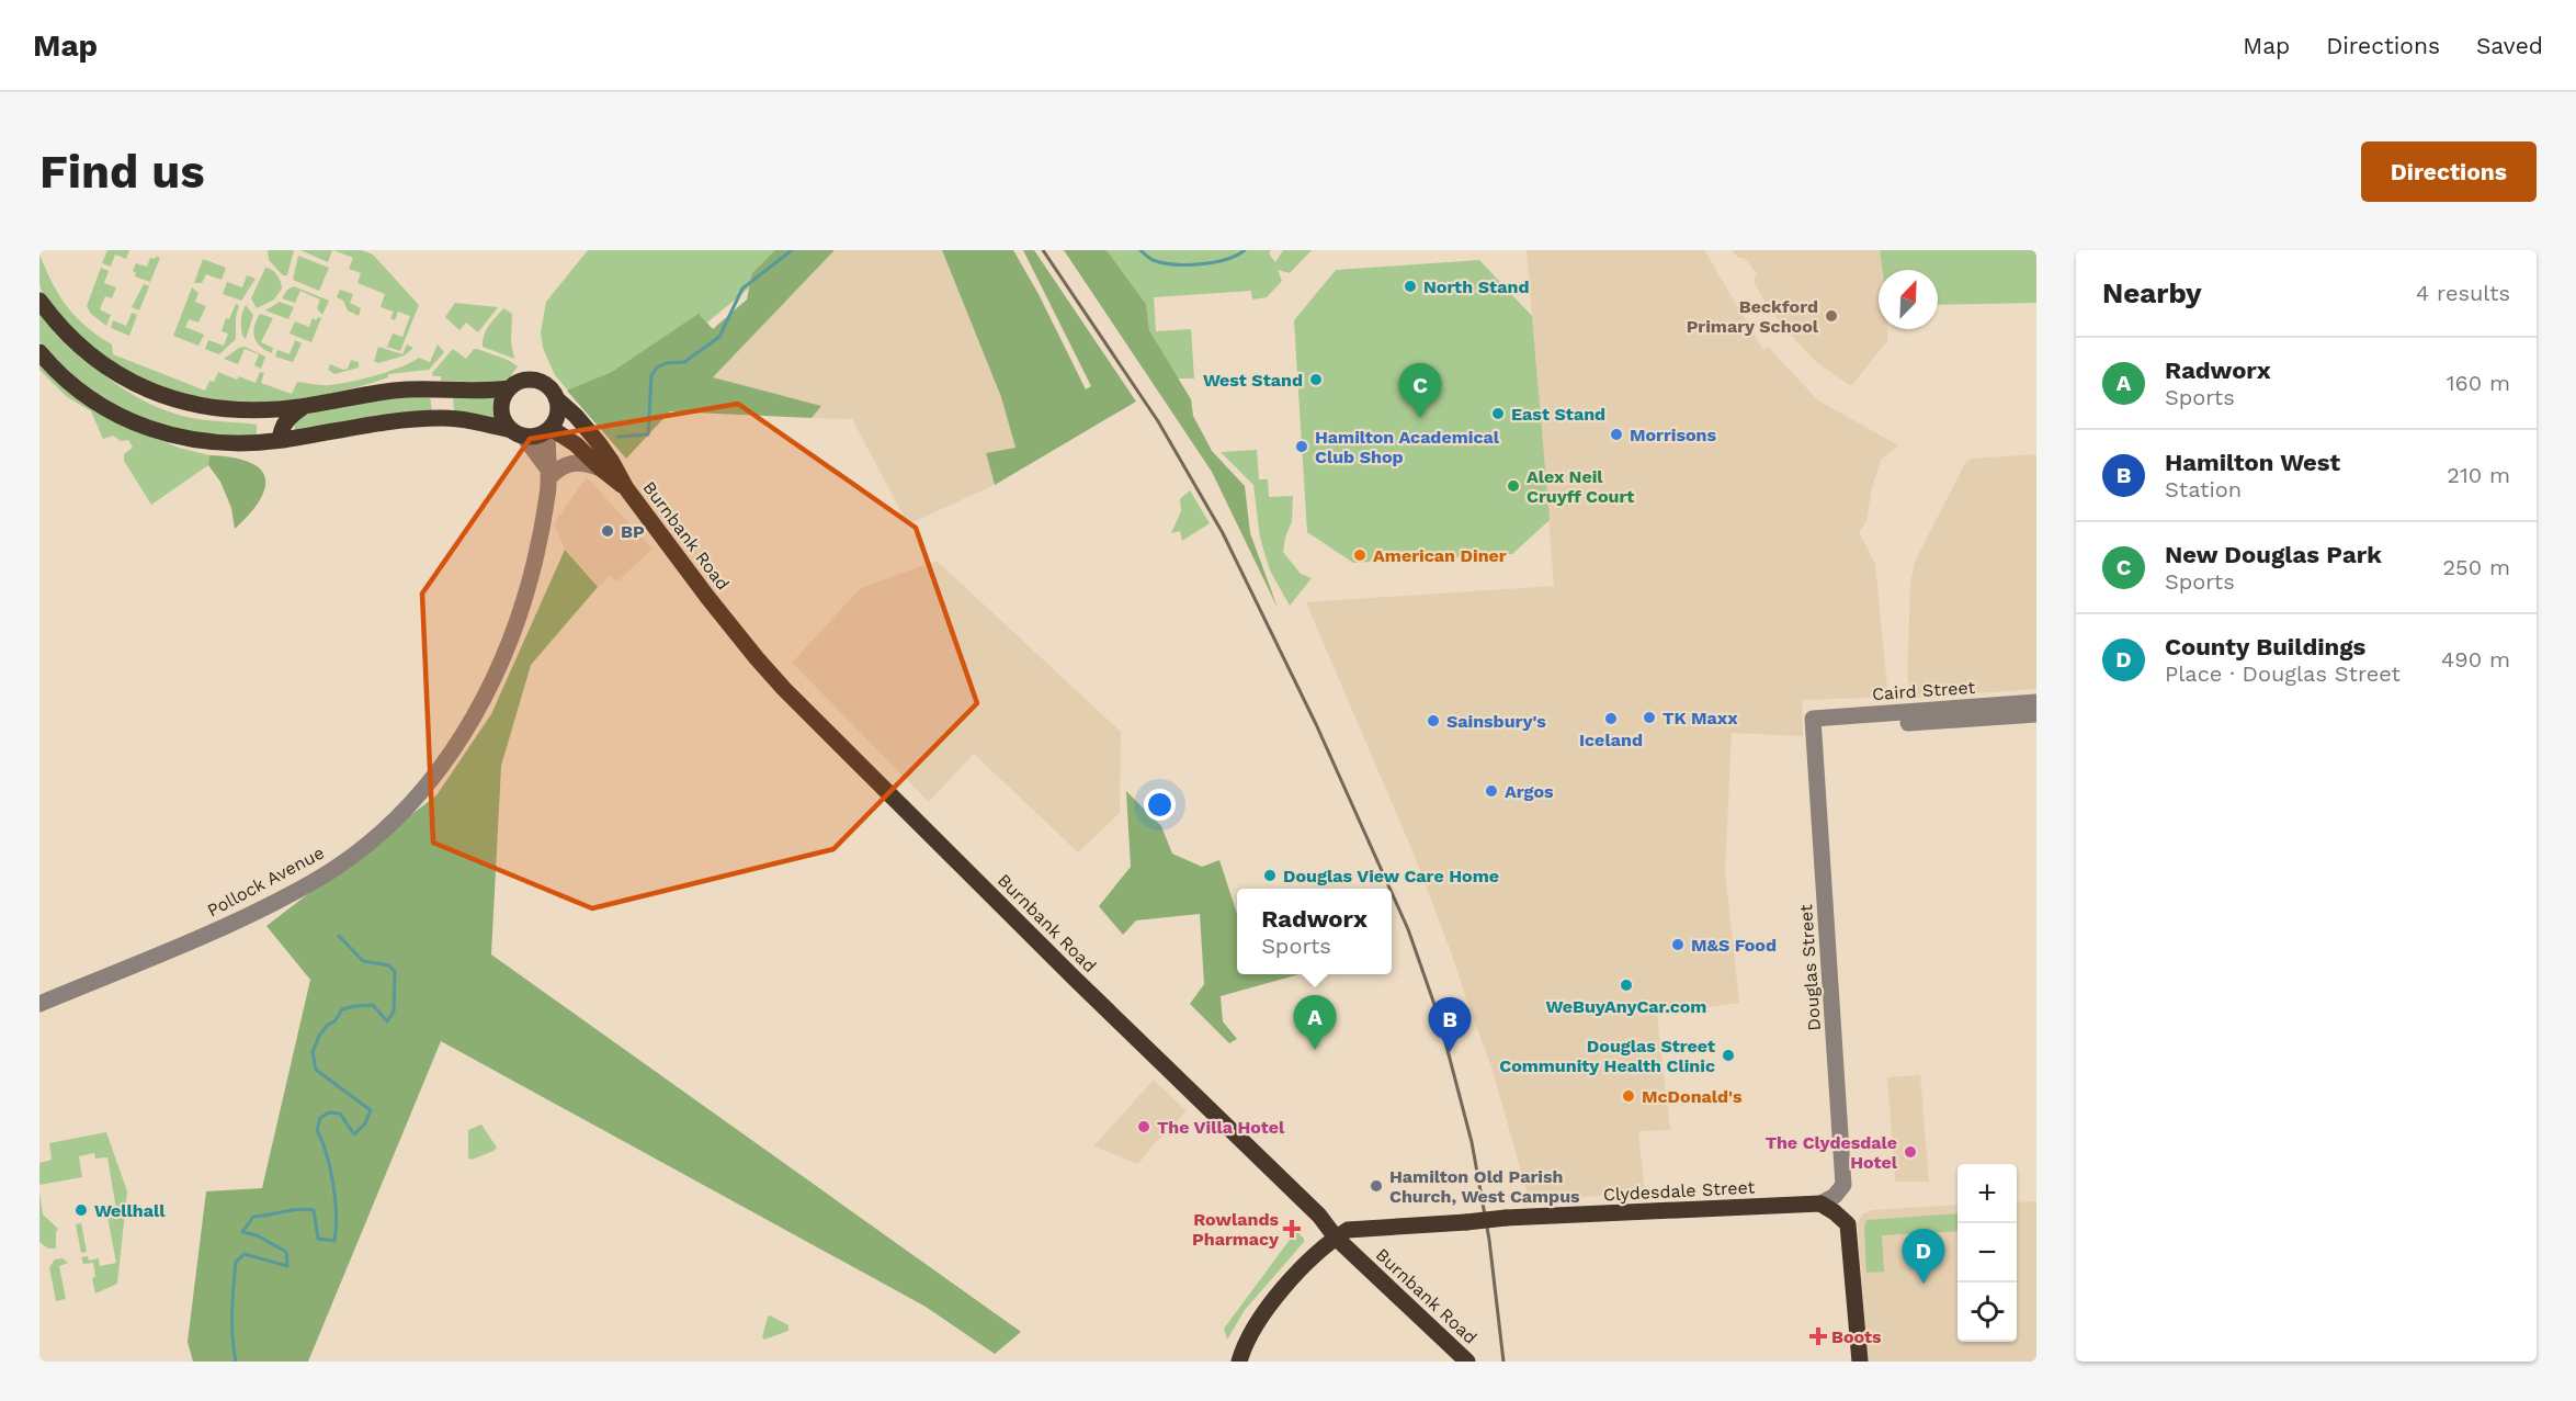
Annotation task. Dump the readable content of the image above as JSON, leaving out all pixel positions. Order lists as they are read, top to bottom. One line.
{"streets":{"main road":["Burnbank Road","Clydesdale Street"],"street":["Caird Street","Pollock Avenue","Douglas Street"]},"crossings":[["Burnbank Road","Pollock Avenue"],["Burnbank Road","Clydesdale Street"],["Caird Street","Douglas Street"],["Douglas Street","Clydesdale Street"]],"places":{"other":["North Stand","Beckford Primary School","West Stand","East Stand","Morrisons","Hamilton Academical Club Shop","Alex Neil Cruyff Court","BP","American Diner","TK Maxx","Iceland","Sainsbury's","Argos","Douglas View Care Home","M&S Food","WeBuyAnyCar.com","Douglas Street Community Health Clinic","McDonald's","The Villa Hotel","The Clydesdale Hotel","Hamilton Old Parish Church, West Campus","Wellhall"],"health":["Rowlands Pharmacy","Boots"]},"north":"top right","page":{"header":"Map","nav":["Map","Directions","Saved"],"buttons":"Directions","title":"Find us","heading":["Nearby","4 results"],"list":[{"mark":"A","name":"Radworx","note":"Sports","value":"160 m"},{"mark":"B","name":"Hamilton West","note":"Station","value":"210 m"},{"mark":"C","name":"New Douglas Park","note":"Sports","value":"250 m"},{"mark":"D","name":"County Buildings","note":"Place · Douglas Street","value":"490 m"}],"pins":["C","A","B","D"],"popup":["Radworx","Sports"],"map_buttons":["+","−"]}}
